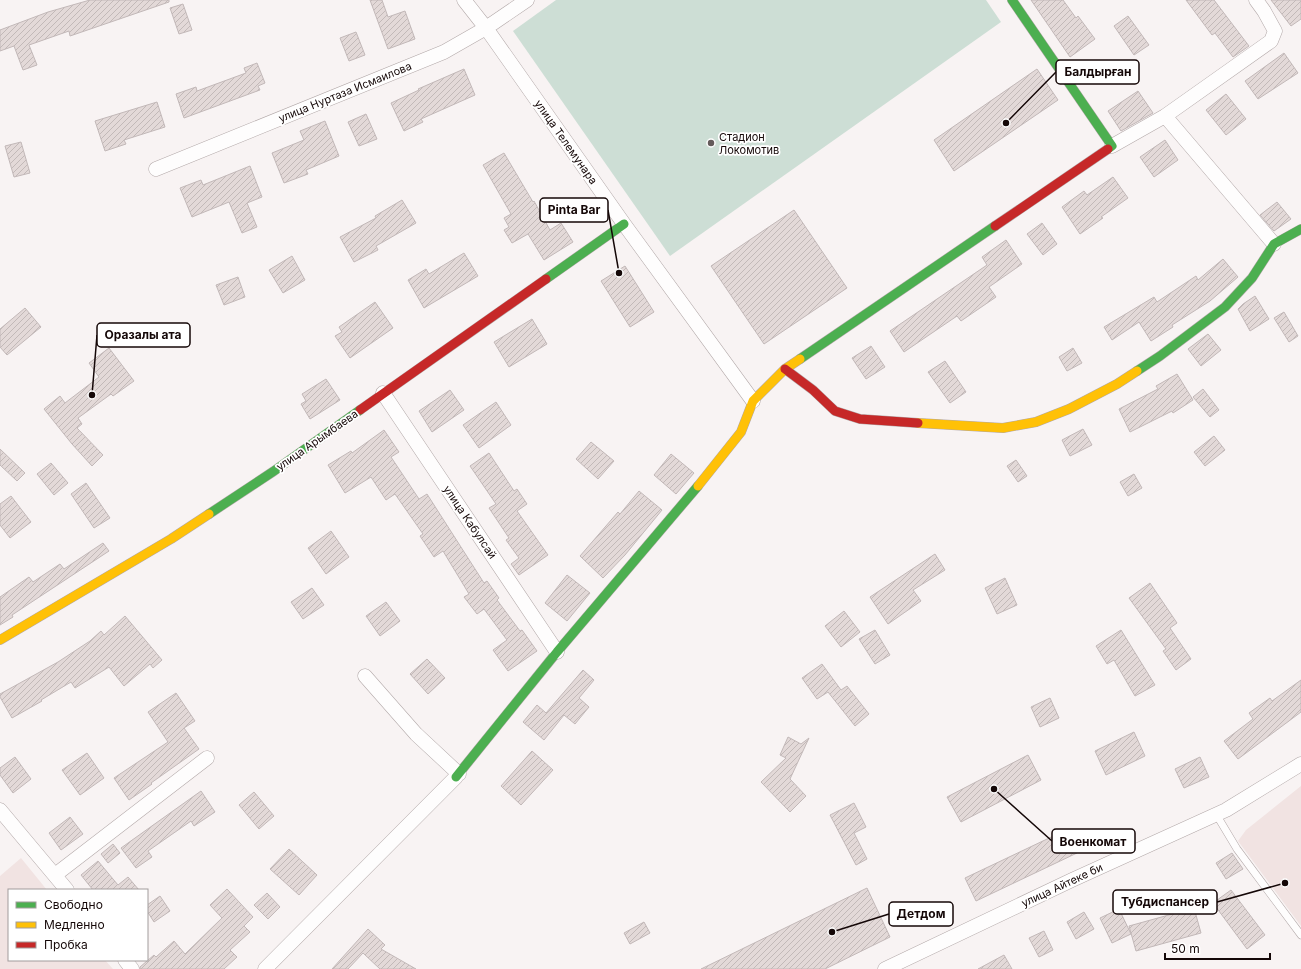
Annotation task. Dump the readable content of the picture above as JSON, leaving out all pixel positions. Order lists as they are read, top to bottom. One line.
{"streets":{"street":["улица Нуртаза Исмаилова","улица Телемунара","улица Арымбаева","улица Кабулсай","улица Айтеке би"]},"crossings":[["улица Нуртаза Исмаилова","улица Телемунара"],["улица Телемунара","улица Арымбаева"],["улица Арымбаева","улица Кабулсай"]],"places":["Балдырған","Стадион Локомотив","Pinta Bar","Оразалы ата","Военкомат","Тубдиспансер","Детдом"],"legend":["Свободно","Медленно","Пробка"],"scale_bar":"50 m"}
